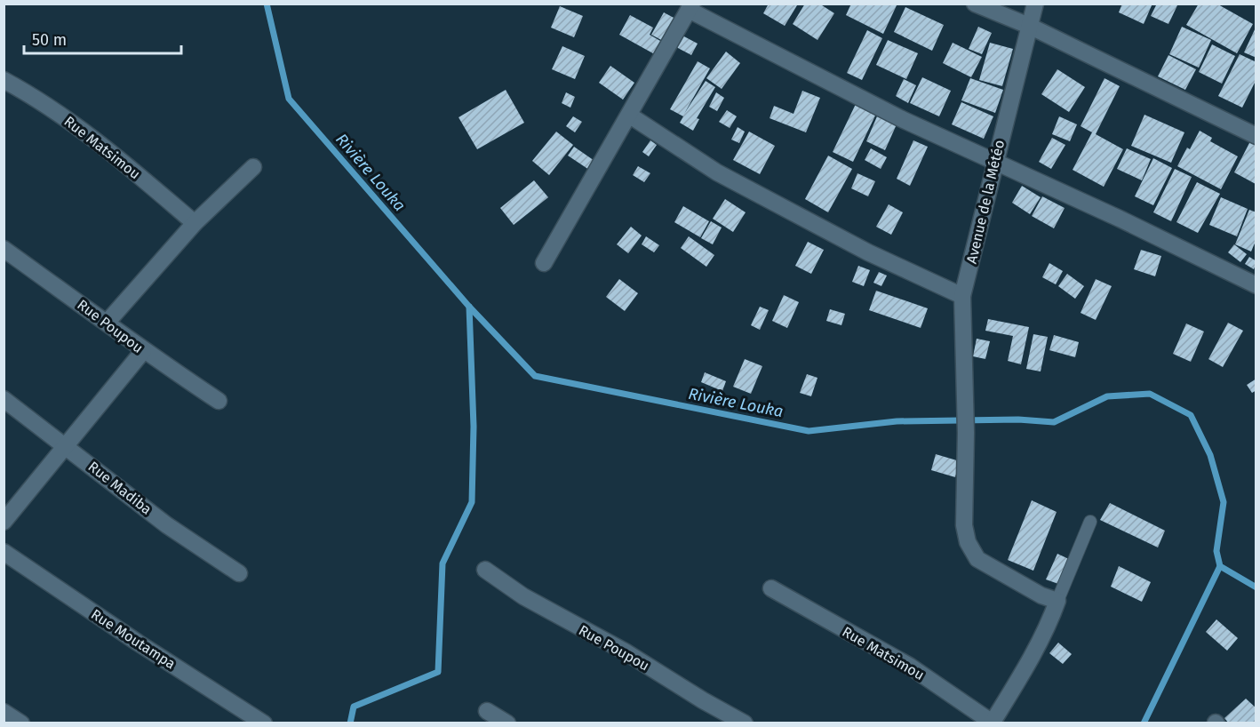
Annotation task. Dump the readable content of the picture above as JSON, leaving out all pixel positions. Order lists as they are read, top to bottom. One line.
{"streets":{"street":["Rue Matsimou","Avenue de la Météo","Rue Poupou","Rue Madiba","Rue Moutampa"]},"water":["Rivière Louka"],"scale_bar":"50 m"}
